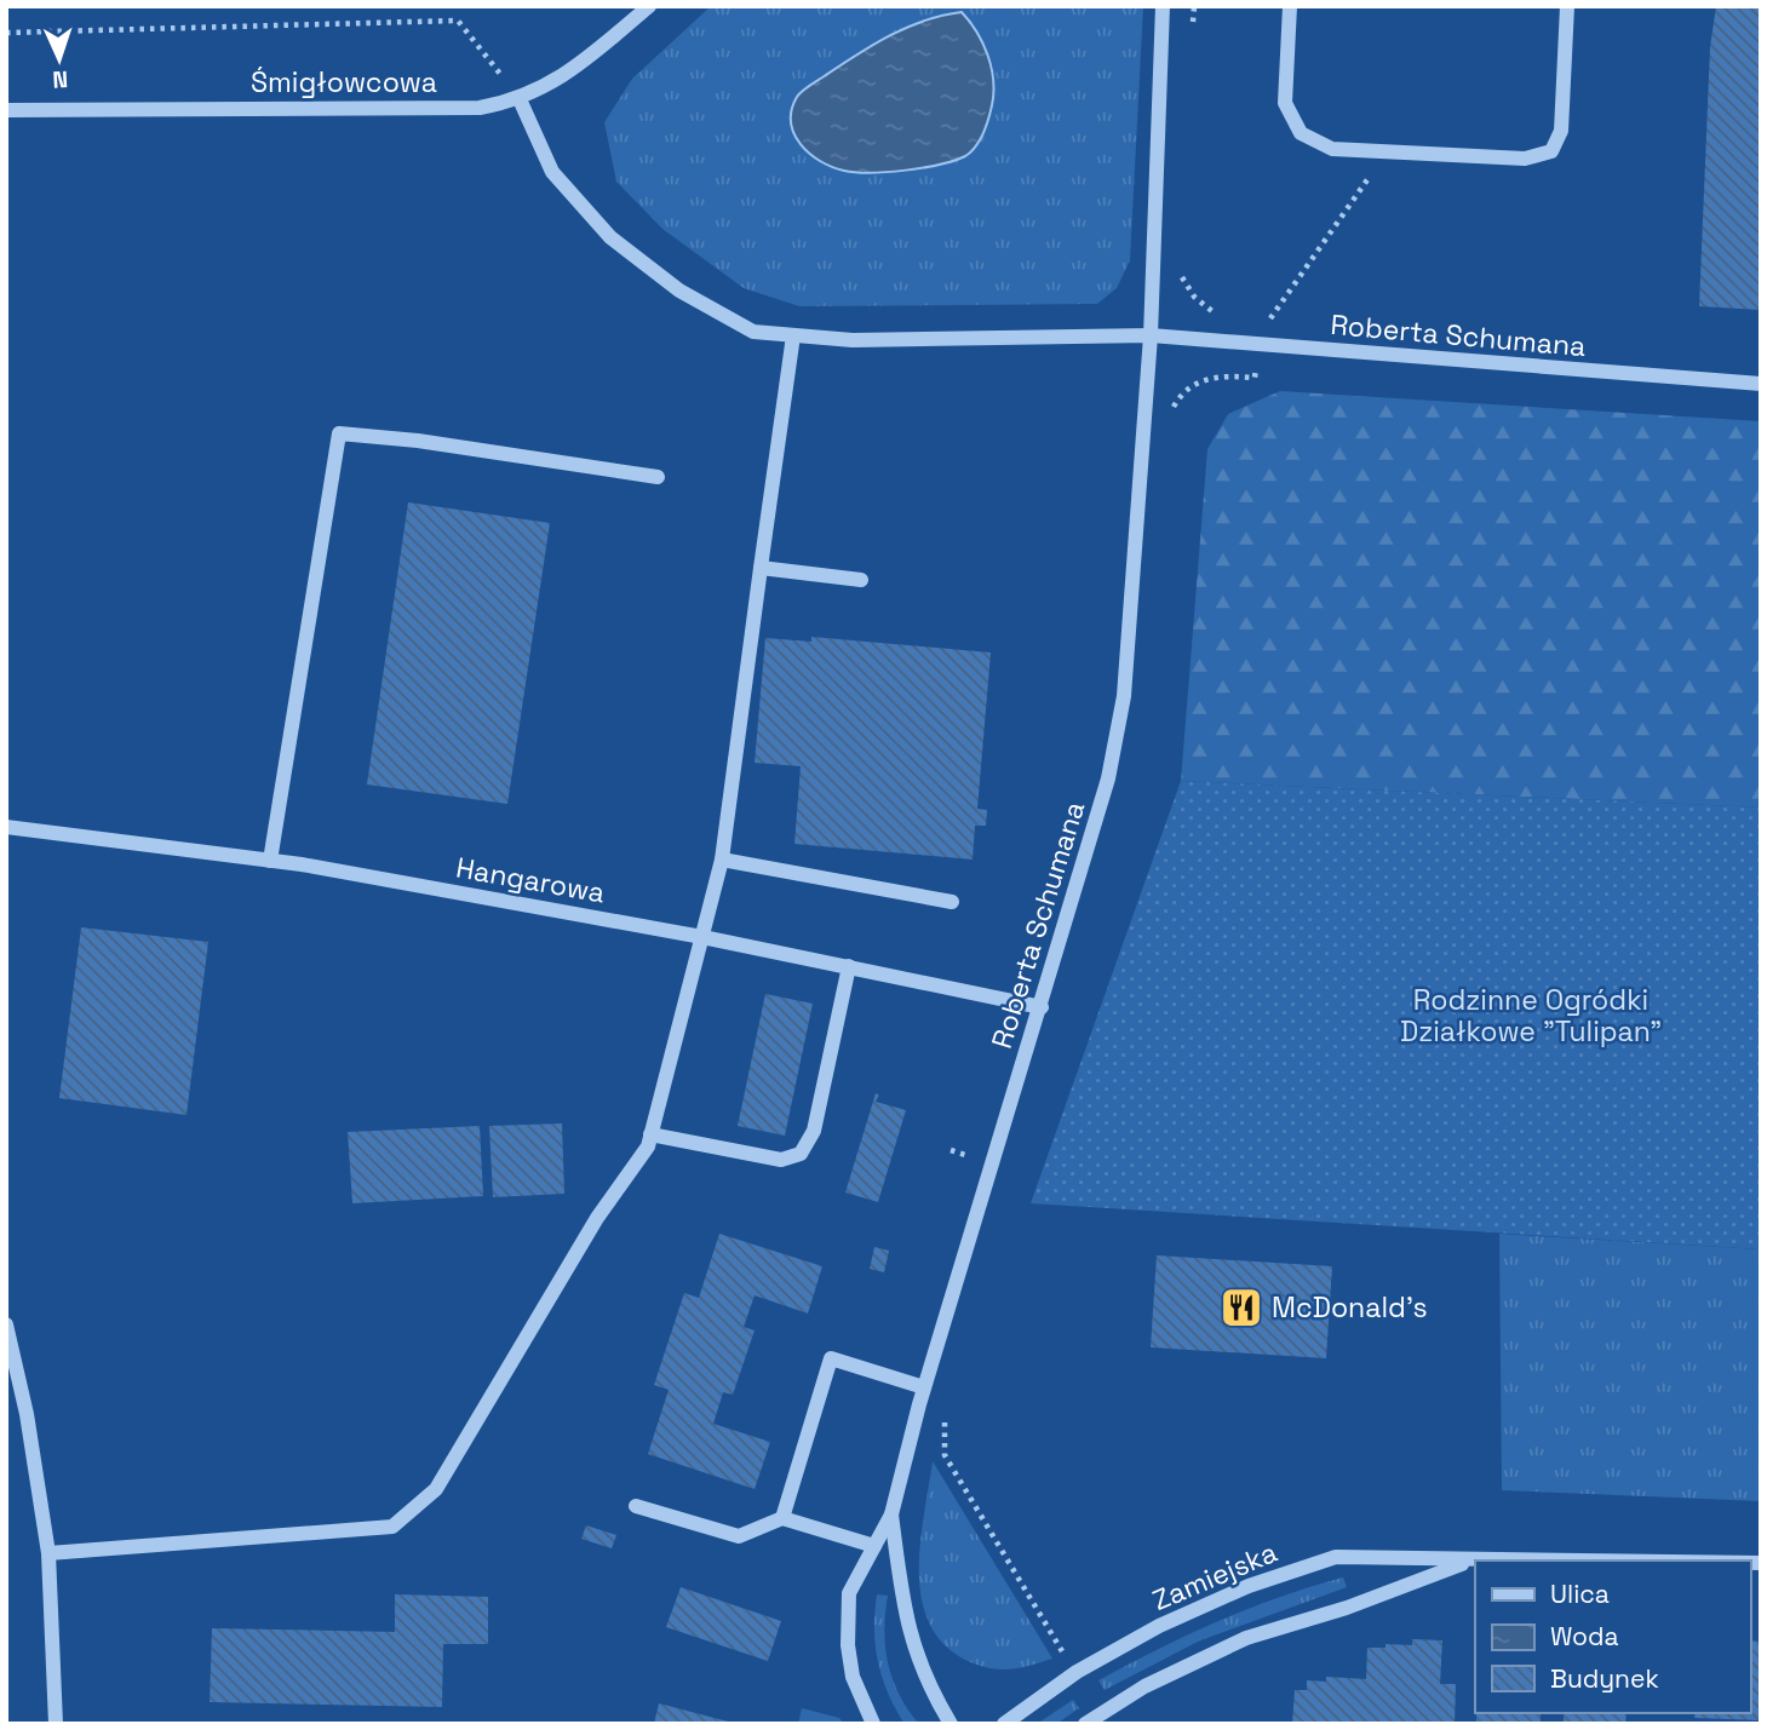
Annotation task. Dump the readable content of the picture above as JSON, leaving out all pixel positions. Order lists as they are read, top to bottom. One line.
{"streets":{"street":["Śmigłowcowa","Roberta Schumana","Hangarowa","Zamiejska"]},"crossings":[["Śmigłowcowa","Roberta Schumana"],["Roberta Schumana","Hangarowa"]],"parks":["Rodzinne Ogródki Działkowe \"Tulipan\""],"places":{"restaurant":["McDonald's"]},"legend":["Ulica","Woda","Budynek"],"north":"bottom"}
